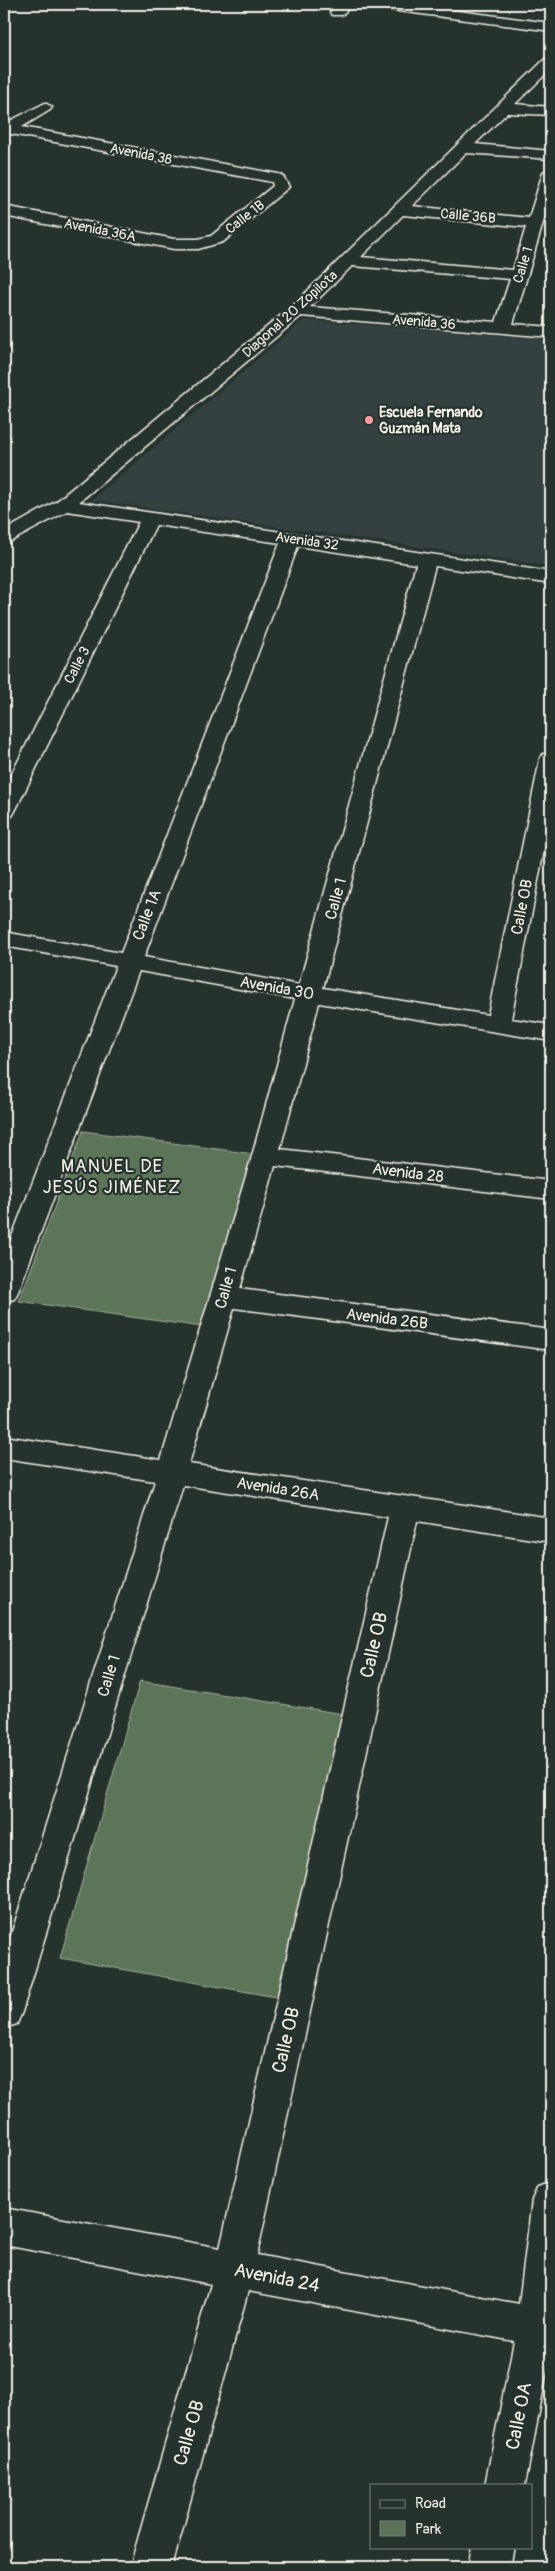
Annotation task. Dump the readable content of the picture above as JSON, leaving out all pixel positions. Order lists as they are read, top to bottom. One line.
{"streets":{"street":["Avenida 38","Calle 36B","Calle 1B","Avenida 36A","Calle 1","Diagonal 20 Zopilota","Avenida 36","Avenida 32","Calle 3","Calle 0B","Calle 1A","Avenida 30","Avenida 28","Avenida 26B","Avenida 26A","Avenida 24","Calle 0A"]},"crossings":[["Avenida 38","Calle 1B"],["Calle 36B","Calle 1"],["Calle 36B","Diagonal 20 Zopilota"],["Calle 1B","Avenida 36A"],["Calle 1","Avenida 36"],["Calle 1","Avenida 32"],["Calle 1","Avenida 30"],["Calle 1","Avenida 28"],["Calle 1","Avenida 26B"],["Calle 1","Avenida 26A"],["Diagonal 20 Zopilota","Avenida 36"],["Diagonal 20 Zopilota","Avenida 32"],["Avenida 32","Calle 3"],["Avenida 32","Calle 1A"],["Calle 0B","Avenida 30"],["Calle 0B","Avenida 26A"],["Calle 0B","Avenida 24"],["Calle 1A","Avenida 30"],["Avenida 24","Calle 0A"]],"districts":["MANUEL DE JESÚS JIMÉNEZ"],"places":["Escuela Fernando Guzmán Mata"],"legend":["Road","Park"]}
